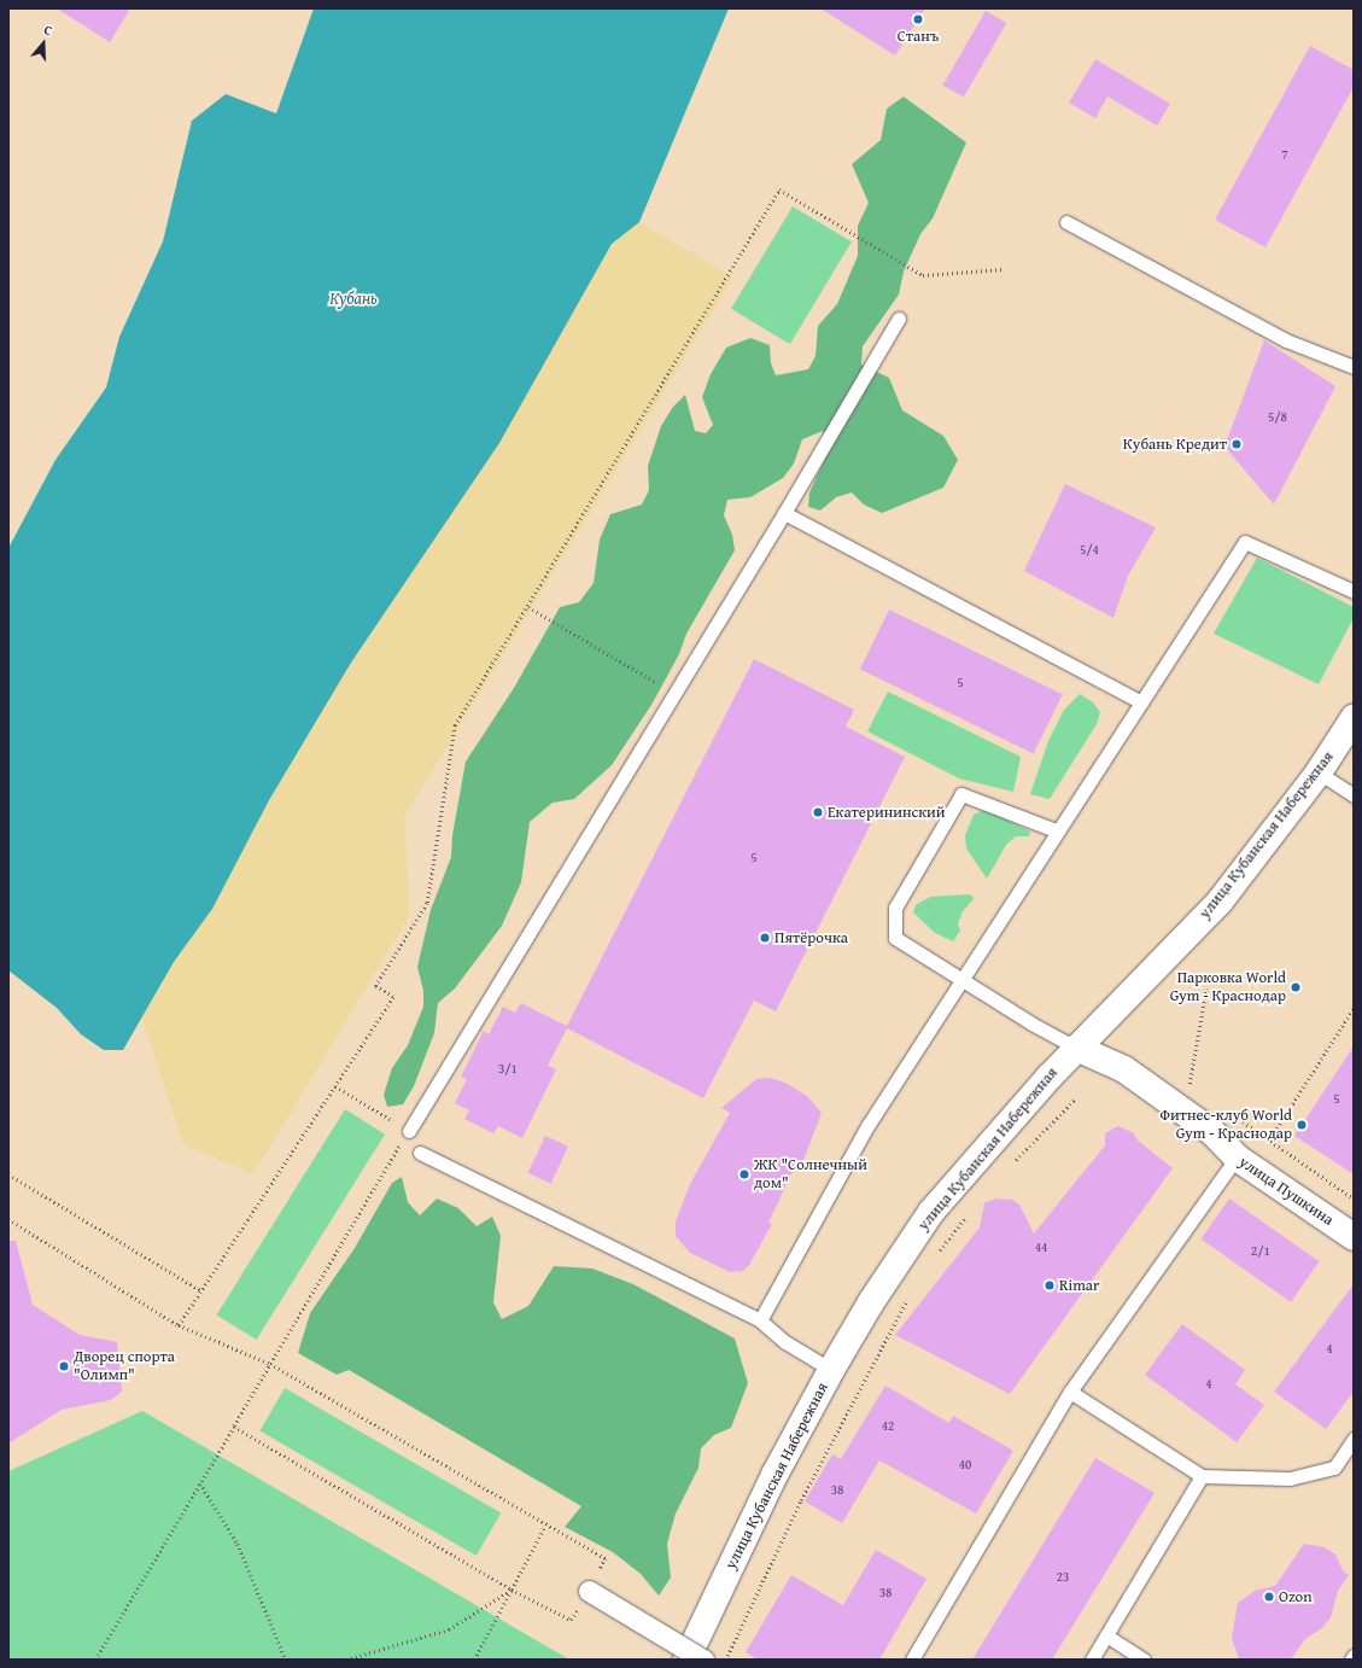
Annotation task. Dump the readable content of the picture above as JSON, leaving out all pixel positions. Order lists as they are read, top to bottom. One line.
{"streets":{"main road":["улица Кубанская Набережная","улица Пушкина"]},"crossings":[["улица Кубанская Набережная","улица Пушкина"]],"water":["Кубань"],"places":["Станъ","Кубань Кредит","Екатерининский","Пятёрочка","Парковка World Gym - Краснодар","Фитнес-клуб World Gym - Краснодар","ЖК \"Солнечный дом\"","Rimar","Дворец спорта \"Олимп\"","Ozon"],"house_numbers":["7","5/8","5/4","5","5","3/1","5","44","2/1","4","4","42","40","38","23","38"],"north":"top"}
